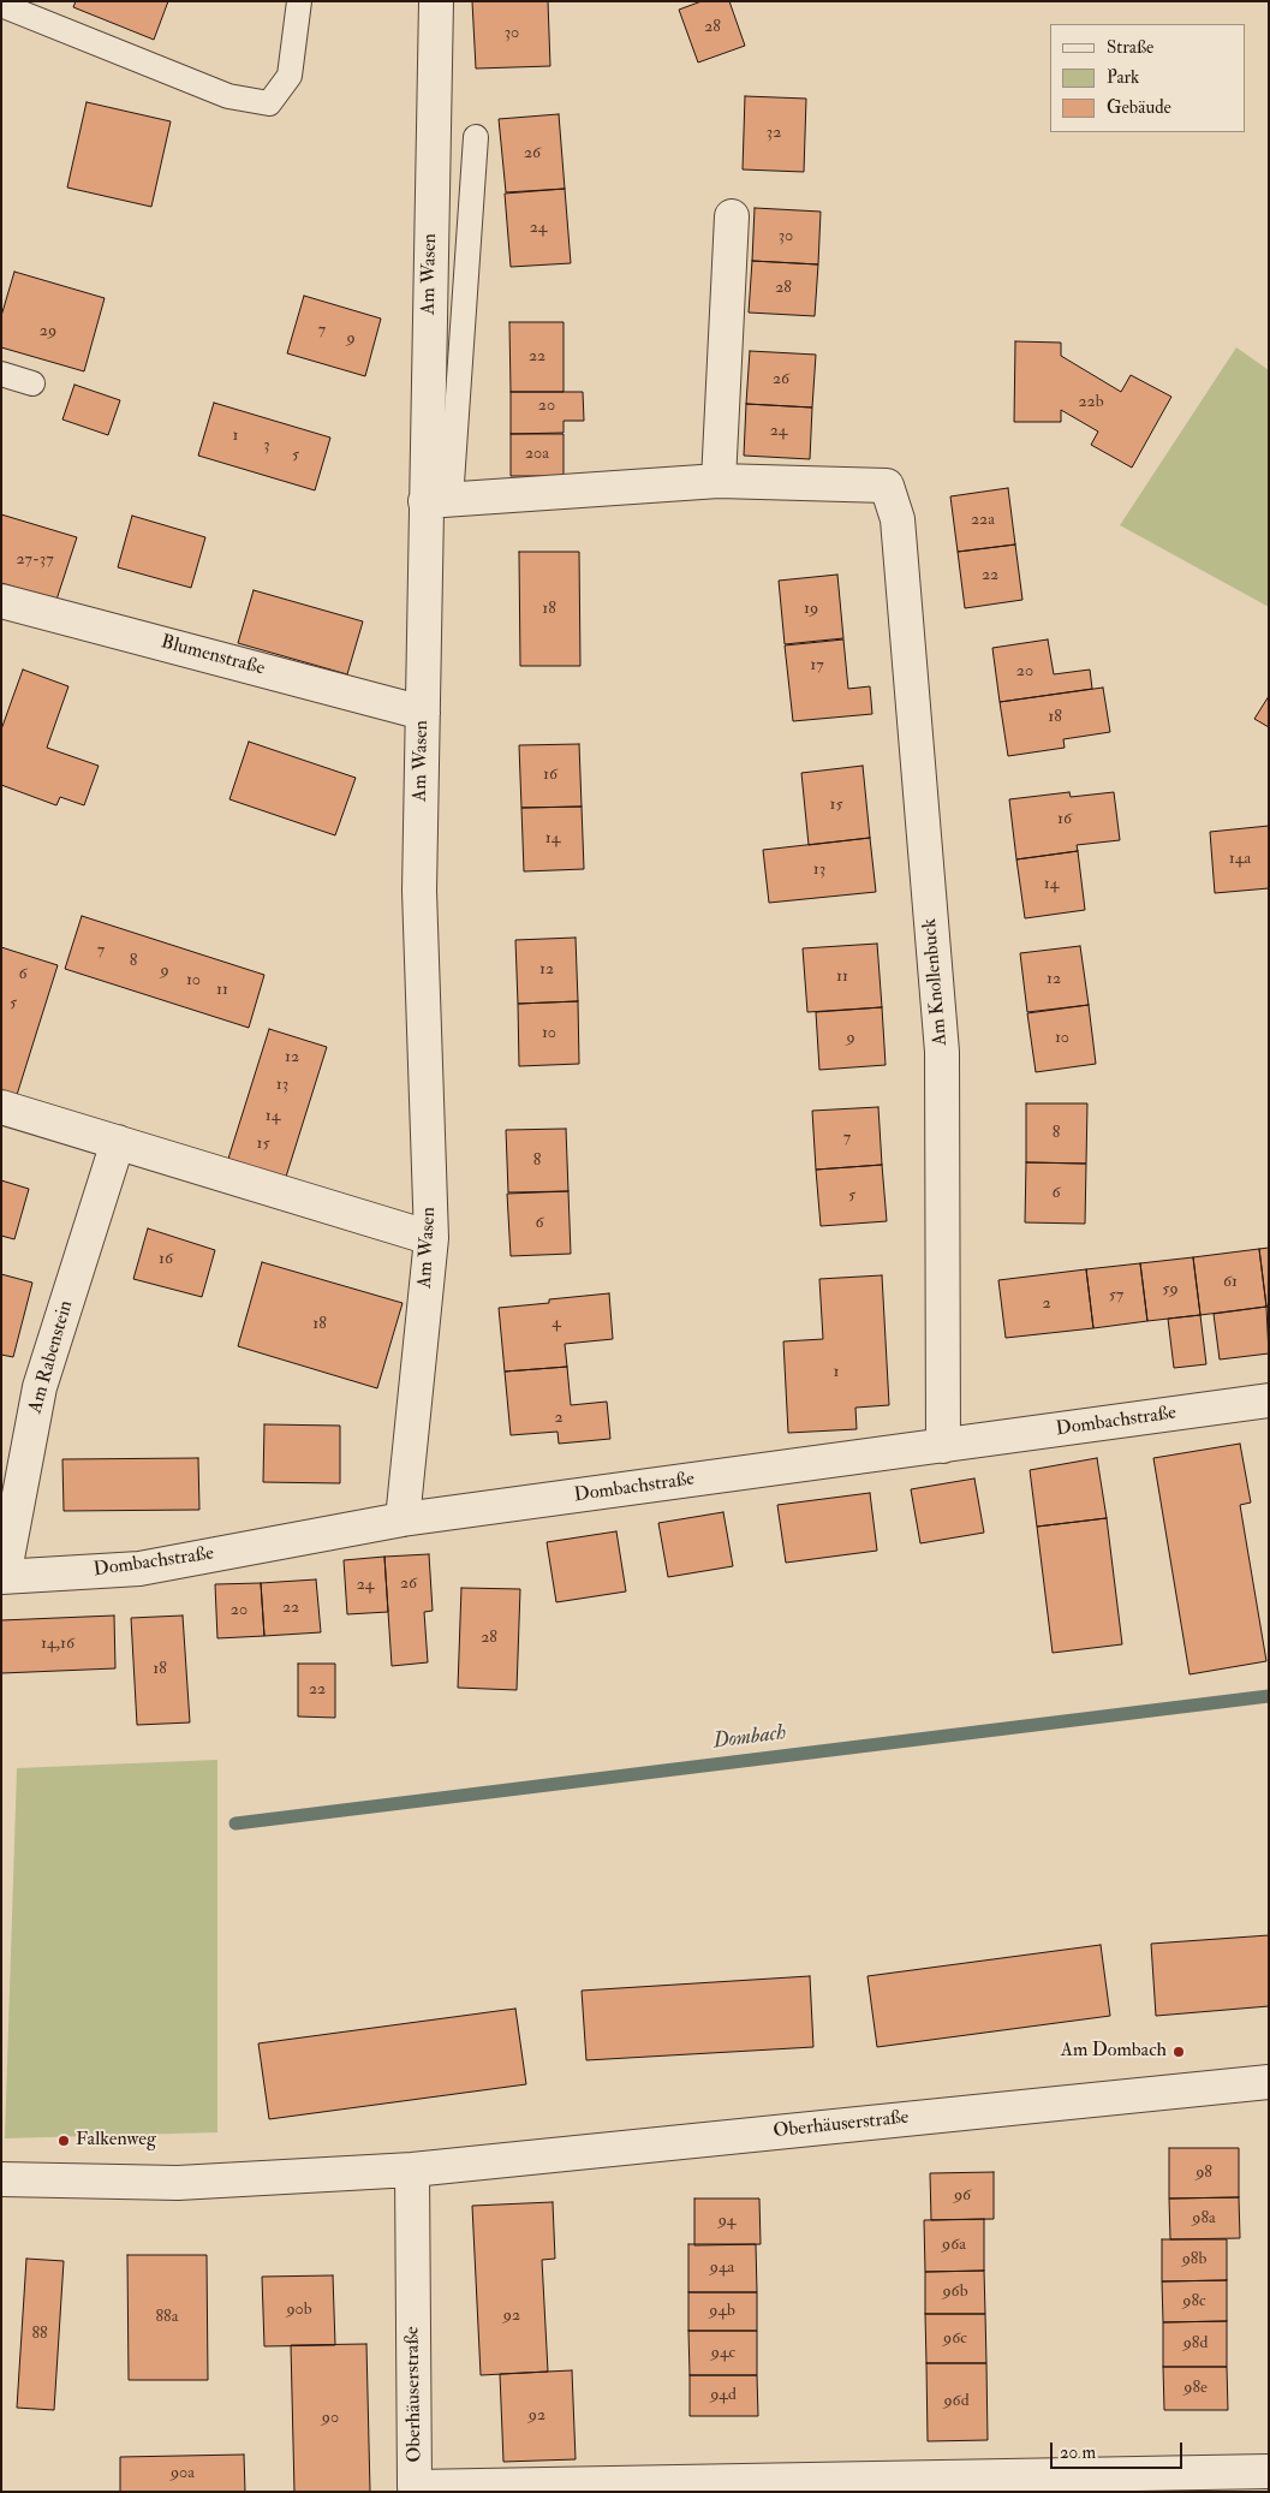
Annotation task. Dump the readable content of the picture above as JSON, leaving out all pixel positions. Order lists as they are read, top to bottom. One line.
{"streets":{"street":["Am Wasen","Blumenstraße","Am Knollenbuck","Am Rabenstein","Dombachstraße","Oberhäuserstraße"]},"crossings":[["Am Wasen","Blumenstraße"],["Am Wasen","Dombachstraße"],["Am Knollenbuck","Dombachstraße"],["Am Rabenstein","Dombachstraße"]],"water":["Dombach"],"places":["Am Dombach","Falkenweg"],"house_numbers":["28","30","32","26","24","30","28","7","29","9","22","26","22b","20","24","1","3","20a","5","22a","27-37","22","18","19","17","20","18","16","15","16","14","14a","13","14","7","8","12","9","6","11","12","10","11","5","10","9","10","12","13","14","8","7","15","8","6","5","6","16","61","59","57","2","4","18","1","2","26","24","22","20","28","14,16","18","22","98","96","98a","94","96a","98b","94a","96b","98c","90b","94b","92","88a","88","96c","98d","94c","98e","94d","96d","92","90","90a"],"legend":["Straße","Park","Gebäude"],"scale_bar":"20 m"}
